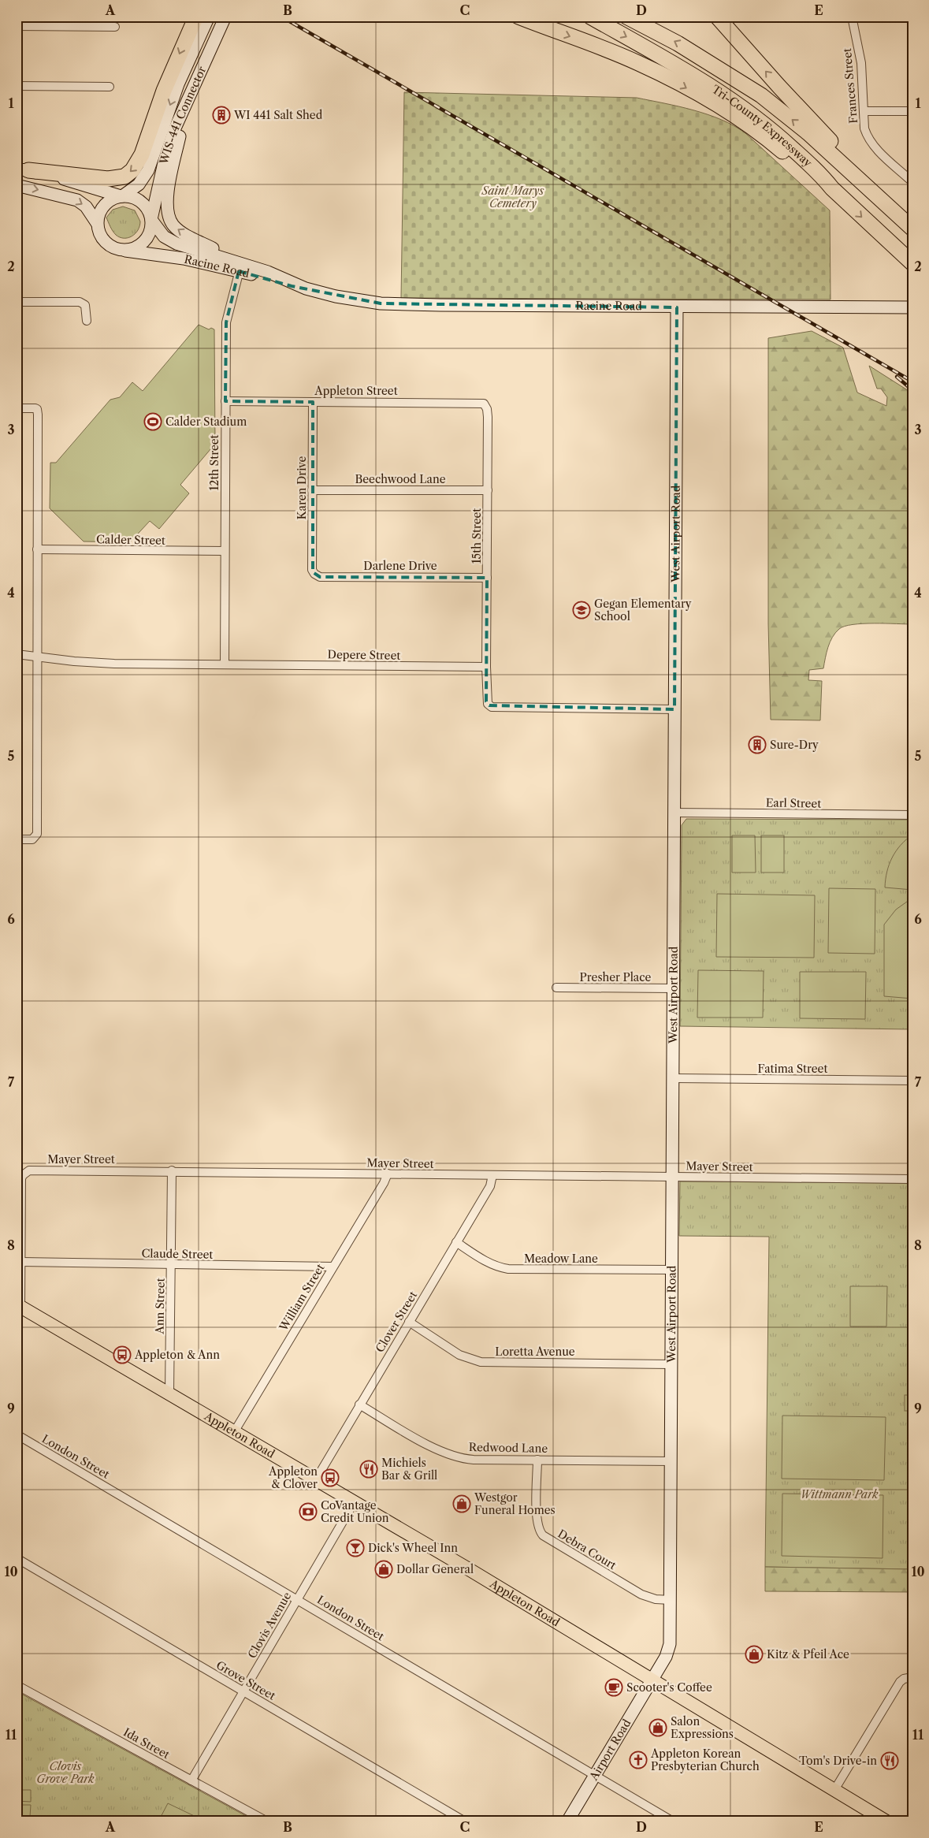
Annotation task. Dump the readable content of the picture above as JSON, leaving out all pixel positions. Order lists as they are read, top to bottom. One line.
{"streets":{"highway":["Tri-County Expressway"],"main road":["WIS-441 Connector","Racine Road","West Airport Road","Appleton Road","Airport Road"],"street":["Frances Street","Appleton Street","12th Street","Beechwood Lane","Karen Drive","15th Street","Calder Street","Darlene Drive","Depere Street","Earl Street","Presher Place","Fatima Street","Mayer Street","Claude Street","Meadow Lane","William Street","Ann Street","Clover Street","Loretta Avenue","Redwood Lane","London Street","Debra Court","Clovis Avenue","Grove Street","Ida Street"]},"crossings":[["WIS-441 Connector","Racine Road"],["Racine Road","12th Street"],["Racine Road","West Airport Road"],["Appleton Street","12th Street"],["Appleton Street","Karen Drive"],["Appleton Street","15th Street"],["12th Street","Calder Street"],["12th Street","Depere Street"],["Beechwood Lane","Karen Drive"],["Beechwood Lane","15th Street"],["Karen Drive","Darlene Drive"],["West Airport Road","Earl Street"],["West Airport Road","Presher Place"],["West Airport Road","Fatima Street"],["West Airport Road","Mayer Street"],["West Airport Road","Meadow Lane"],["West Airport Road","Loretta Avenue"],["West Airport Road","Appleton Road"],["West Airport Road","Redwood Lane"],["West Airport Road","Debra Court"],["West Airport Road","Airport Road"],["15th Street","Darlene Drive"],["15th Street","Depere Street"],["Mayer Street","Claude Street"],["Mayer Street","William Street"],["Mayer Street","Ann Street"],["Mayer Street","Clover Street"],["Mayer Street","Appleton Road"],["Claude Street","William Street"],["Claude Street","Ann Street"],["Meadow Lane","Clover Street"],["William Street","Appleton Road"],["Ann Street","Appleton Road"],["Clover Street","Loretta Avenue"],["Clover Street","Appleton Road"],["Clover Street","Redwood Lane"],["Appleton Road","Clovis Avenue"],["Appleton Road","Airport Road"],["Redwood Lane","Debra Court"],["London Street","Clovis Avenue"],["London Street","Airport Road"],["Clovis Avenue","Grove Street"],["Clovis Avenue","Ida Street"]],"parks":["Saint Marys Cemetery","Wittmann Park","Clovis Grove Park"],"places":{"building":["WI 441 Salt Shed","Sure-Dry"],"sports":["Calder Stadium"],"school or university":["Gegan Elementary School"],"bus stop":["Appleton & Ann","Appleton & Clover"],"restaurant":["Michiels Bar & Grill","Tom's Drive-in"],"shop":["Westgor Funeral Homes","Dollar General","Kitz & Pfeil Ace","Salon Expressions"],"bank":["CoVantage Credit Union"],"bar":["Dick's Wheel Inn"],"cafe":["Scooter's Coffee"],"church":["Appleton Korean Presbyterian Church"]},"grid":{"columns":["A","B","C","D","E"],"rows":["1","2","3","4","5","6","7","8","9","10","11"]}}
